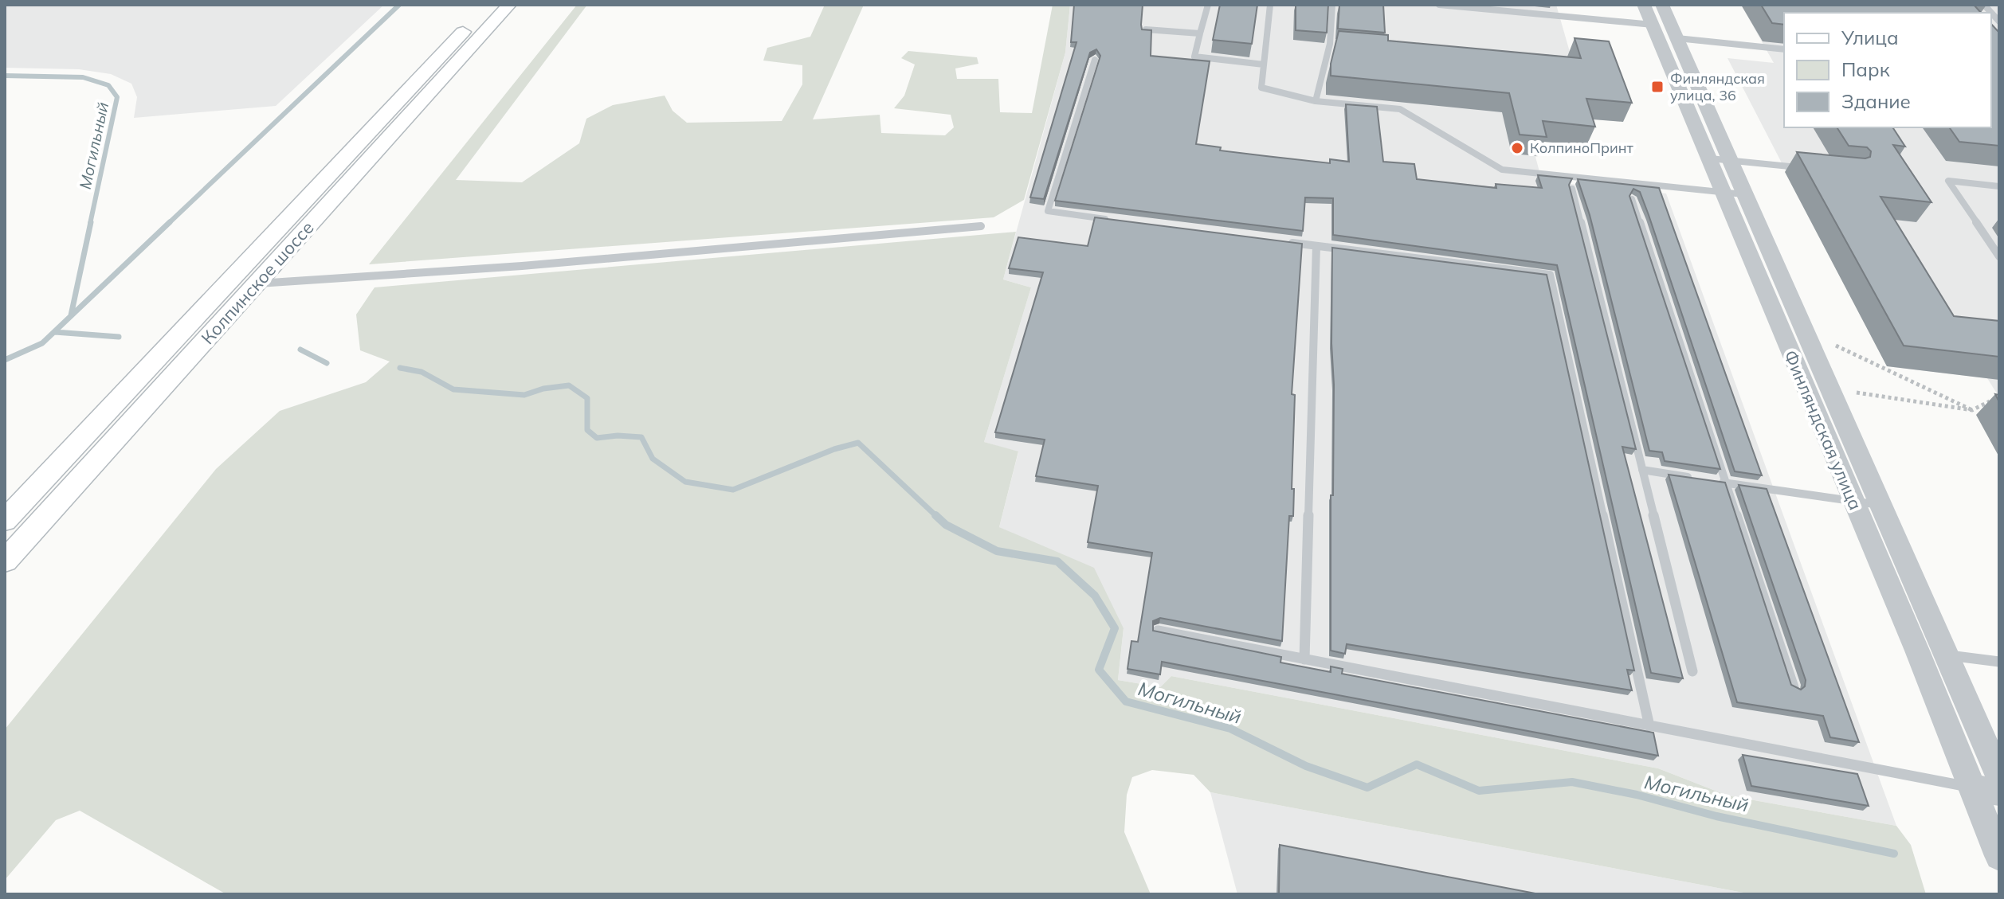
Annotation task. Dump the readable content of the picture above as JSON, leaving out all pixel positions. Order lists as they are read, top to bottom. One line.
{"streets":{"main road":["Колпинское шоссе"],"street":["Финляндская улица"]},"water":["Могильный"],"places":{"transit":["Финляндская улица, 36"],"other":["КолпиноПринт"]},"legend":["Улица","Парк","Здание"]}
